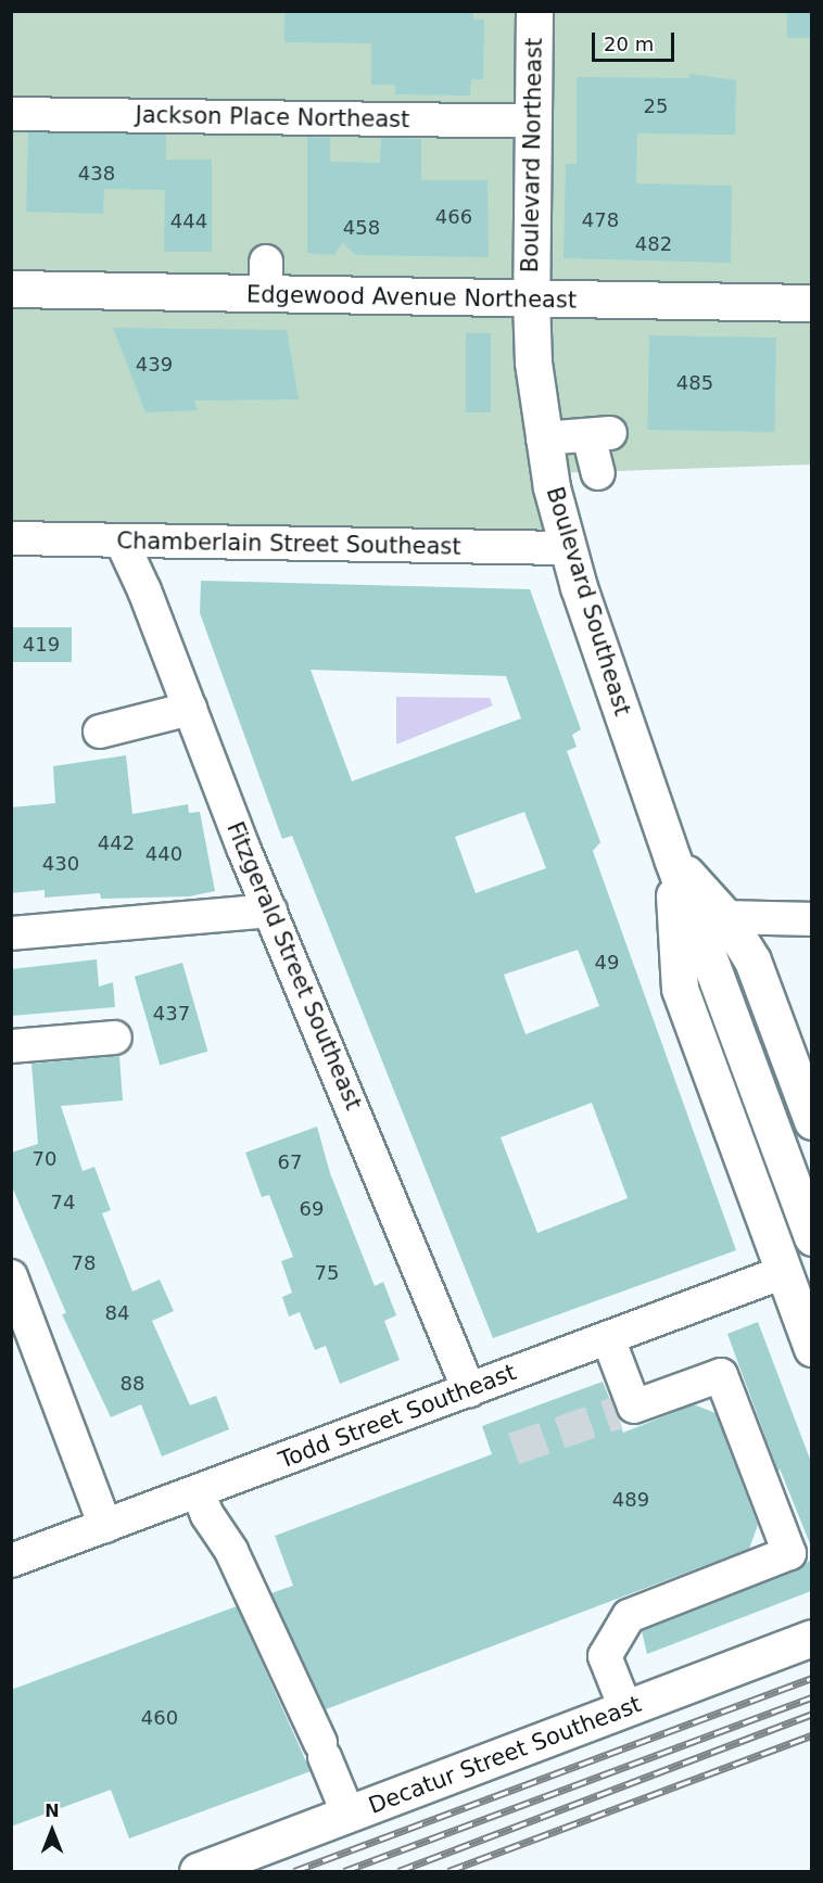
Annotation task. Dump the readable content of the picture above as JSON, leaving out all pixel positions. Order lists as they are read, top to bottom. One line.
{"streets":{"main road":["Boulevard Northeast","Edgewood Avenue Northeast","Boulevard Southeast","Decatur Street Southeast"],"street":["Jackson Place Northeast","Chamberlain Street Southeast","Fitzgerald Street Southeast","Todd Street Southeast"]},"crossings":[["Jackson Place Northeast","Boulevard Northeast"],["Boulevard Northeast","Edgewood Avenue Northeast"],["Boulevard Northeast","Boulevard Southeast"],["Edgewood Avenue Northeast","Boulevard Southeast"],["Chamberlain Street Southeast","Boulevard Southeast"],["Chamberlain Street Southeast","Fitzgerald Street Southeast"],["Fitzgerald Street Southeast","Todd Street Southeast"]],"house_numbers":["25","438","466","478","444","458","482","439","485","419","442","440","430","49","437","70","67","74","69","78","75","84","88","489","460"],"scale_bar":"20 m","north":"top"}
